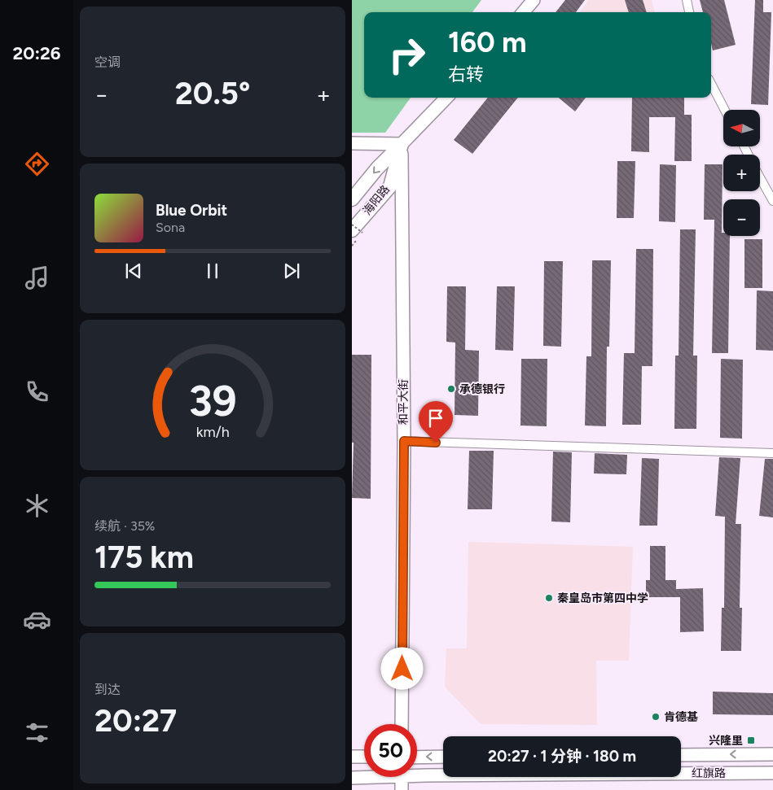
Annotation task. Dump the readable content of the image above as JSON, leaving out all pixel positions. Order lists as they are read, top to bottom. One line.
{"streets":{"main road":["海阳路","和平大街","红旗路"]},"crossings":[["海阳路","和平大街"]],"places":{"other":["承德银行","秦皇岛市第四中学","肯德基"],"transit":["兴隆里"]},"north":"left","page":{"tabs":"20:26","tile":["空调",["续航 · 35%","175 km"],["到达","20:27"]],"turn":["160 m","右转"],"heat":["−","20.5°","+"],"map_buttons":["+","−"],"song":["Blue Orbit","Sona"],"limit":"50","trip":"20:27 · 1 分钟 · 180 m","gauge":["39","km/h"]}}
